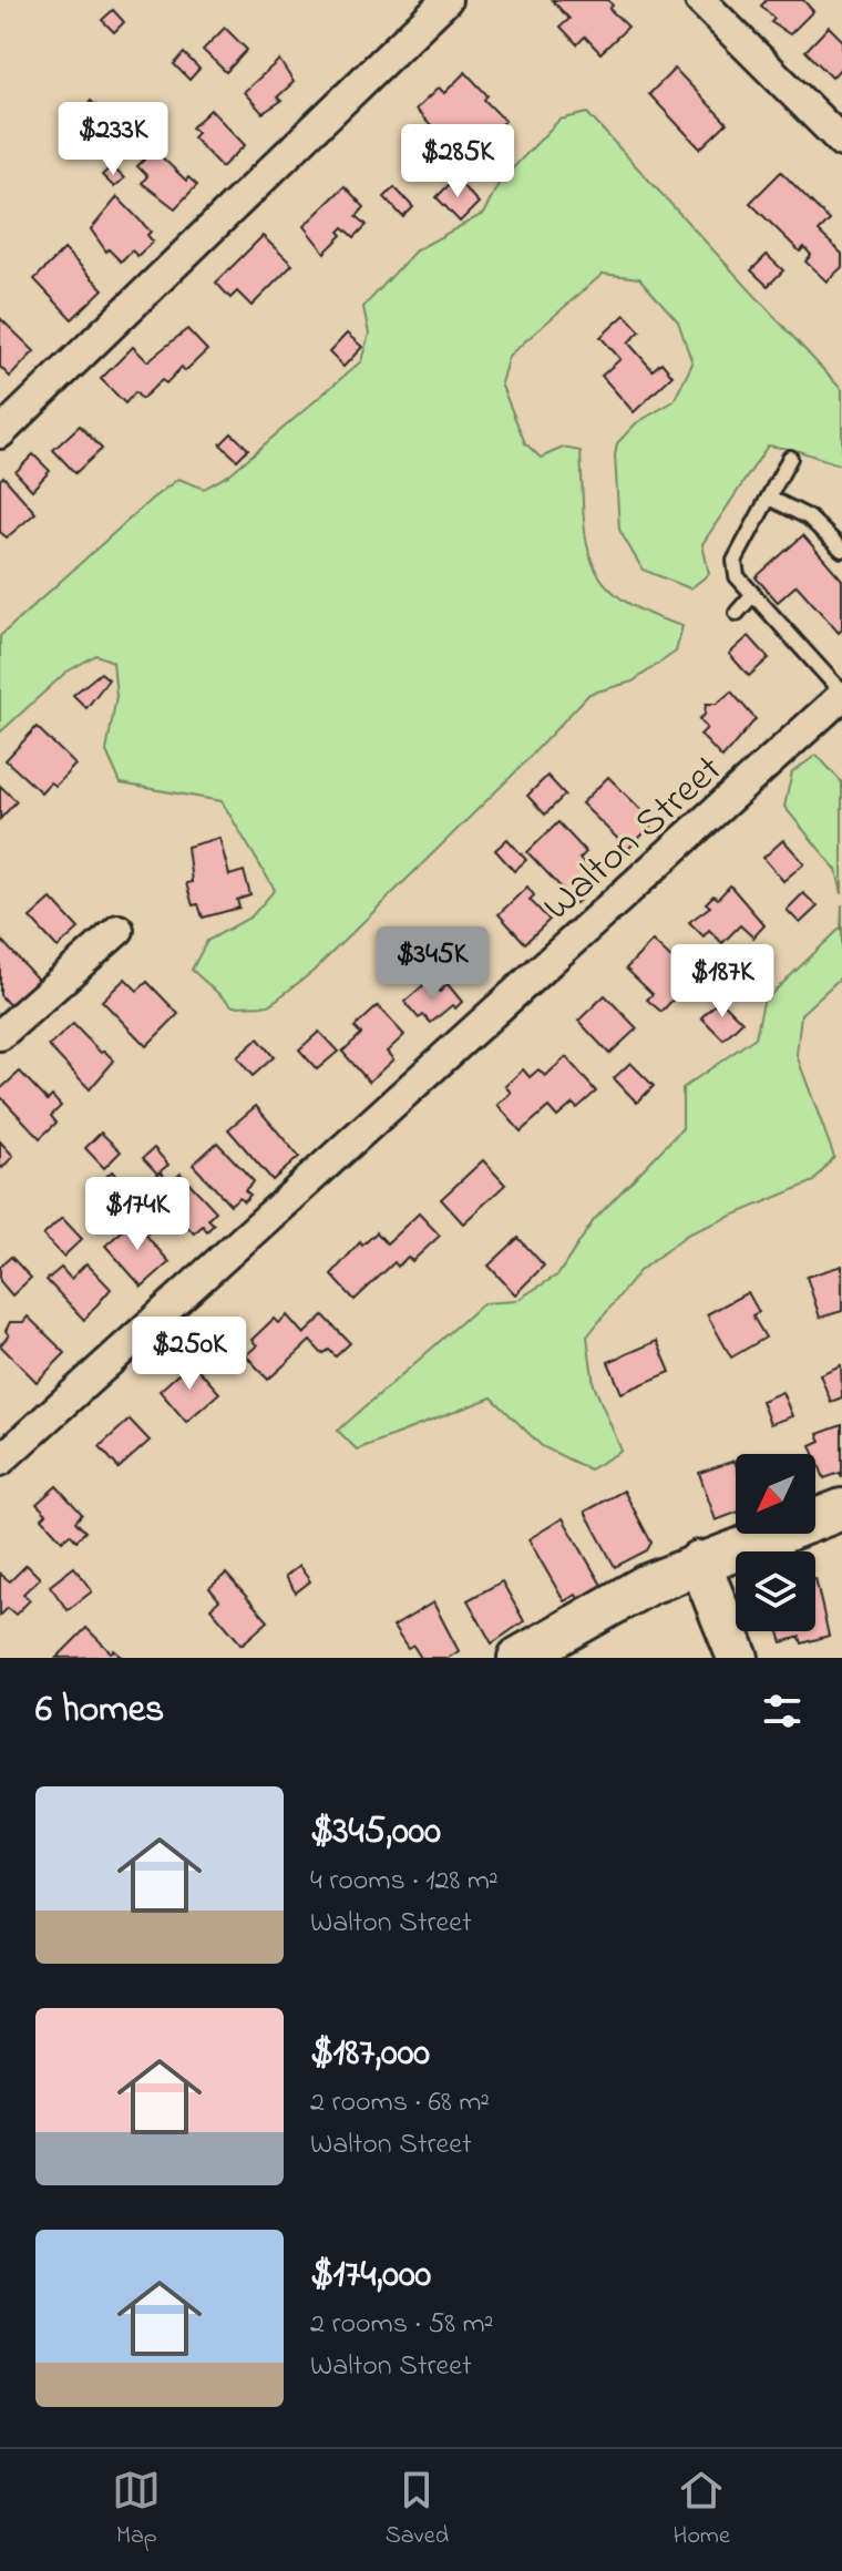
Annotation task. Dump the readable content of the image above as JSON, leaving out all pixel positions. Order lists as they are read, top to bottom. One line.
{"streets":{"street":["Walton Street"]},"north":"bottom left","page":{"price":["$233K","$285K","$345K","$187K","$174K","$250K"],"heading":"6 homes","list":[{"name":"$345,000","note":"4 rooms · 128 m² · Walton Street"},{"name":"$187,000","note":"2 rooms · 68 m² · Walton Street"},{"name":"$174,000","note":"2 rooms · 58 m² · Walton Street"}],"tabs":["Map","Saved","Home"]}}
